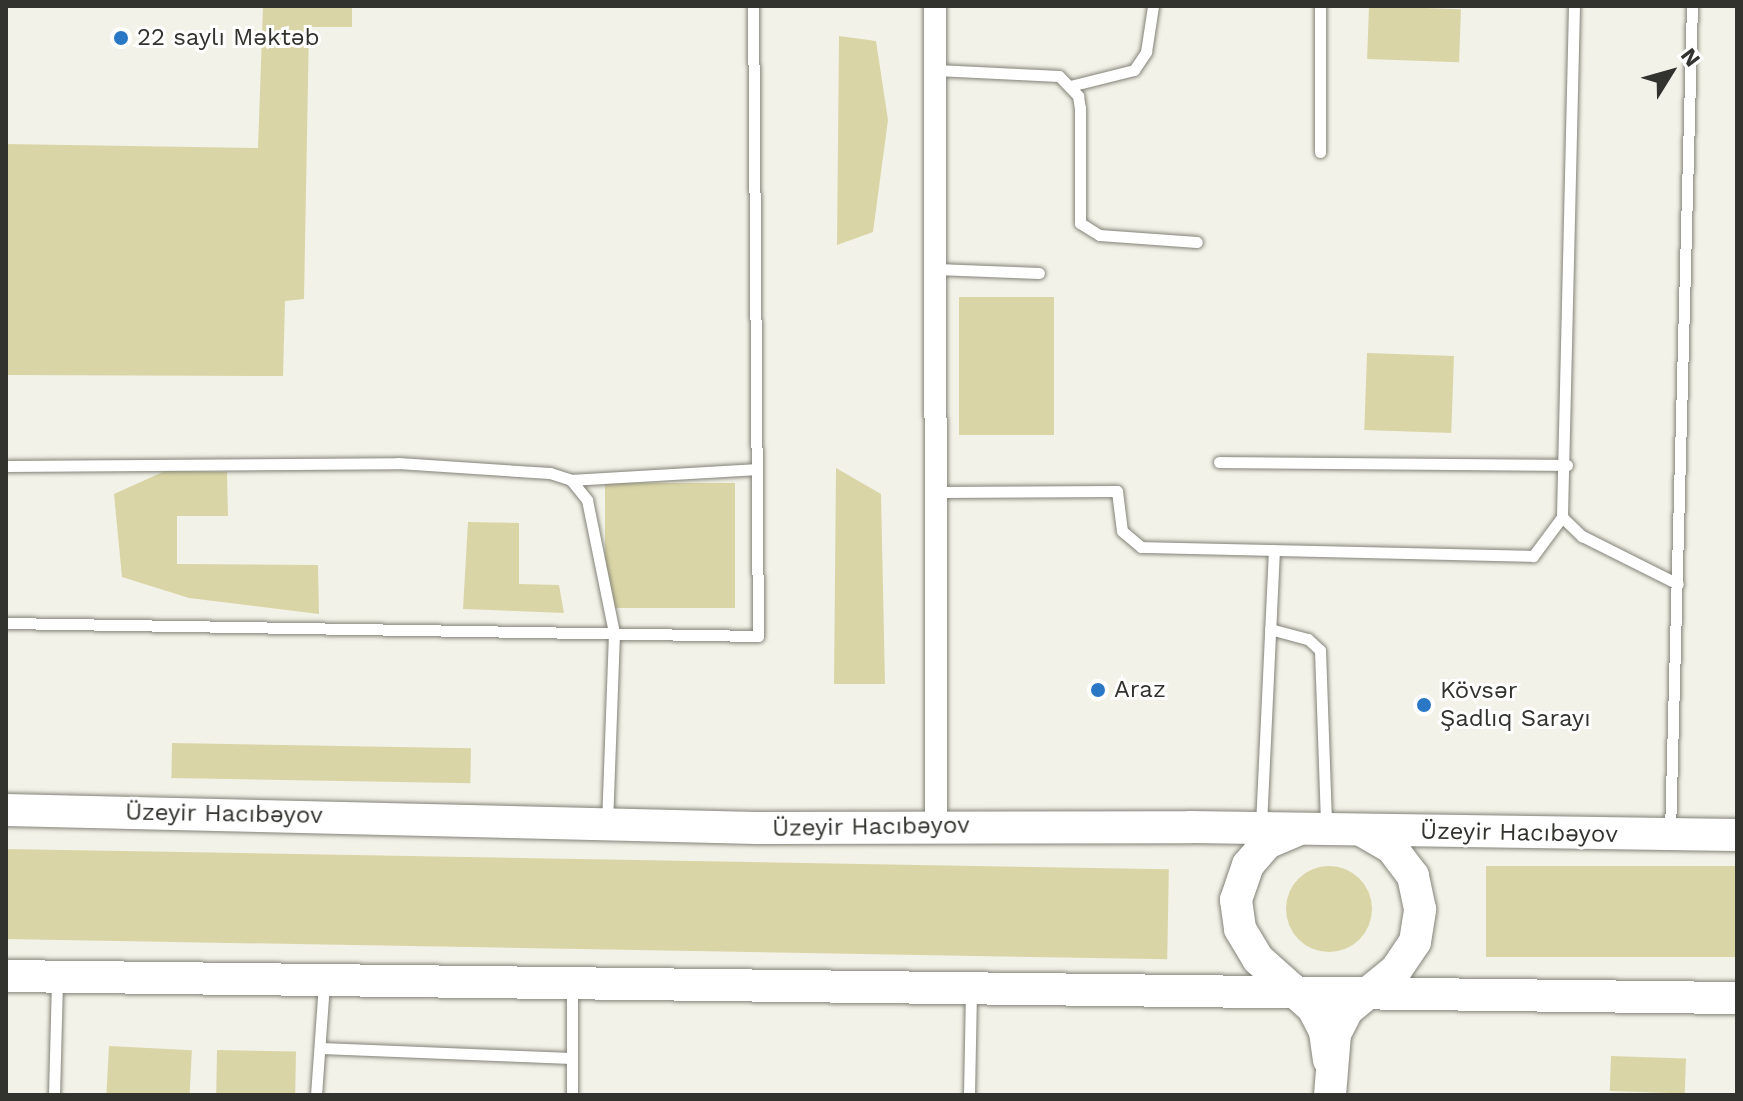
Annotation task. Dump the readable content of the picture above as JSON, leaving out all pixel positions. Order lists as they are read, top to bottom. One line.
{"streets":{"main road":["Üzeyir Hacıbəyov"]},"places":["22 saylı Məktəb","Araz","Kövsər Şadlıq Sarayı"],"north":"top right"}
